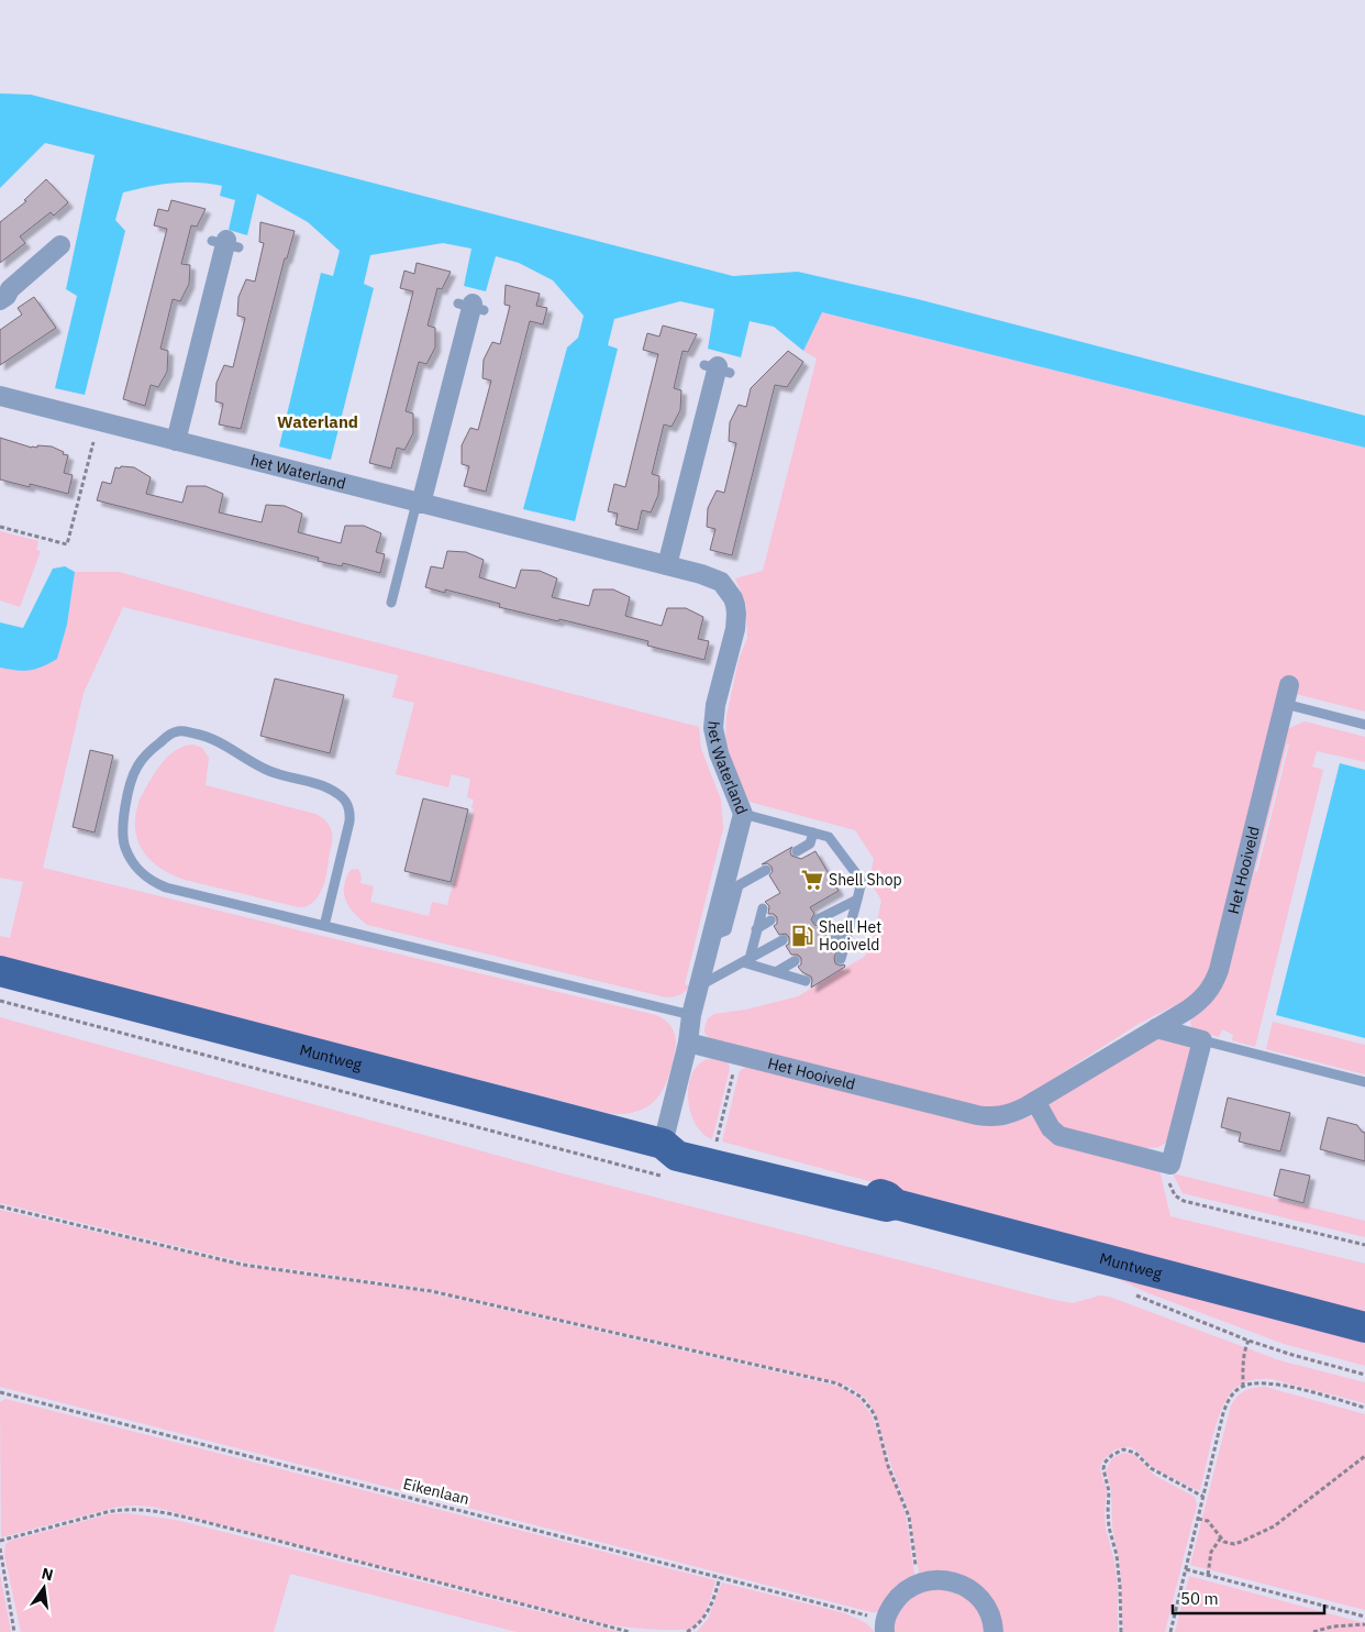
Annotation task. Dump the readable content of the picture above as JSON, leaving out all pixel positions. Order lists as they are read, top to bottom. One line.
{"streets":{"main road":["Muntweg"],"street":["het Waterland","Het Hooiveld"],"path":["Eikenlaan"]},"crossings":[["het Waterland","Het Hooiveld"]],"districts":["Waterland"],"places":{"supermarket":["Shell Shop"],"fuel station":["Shell Het Hooiveld"]},"scale_bar":"50 m","north":"top"}
